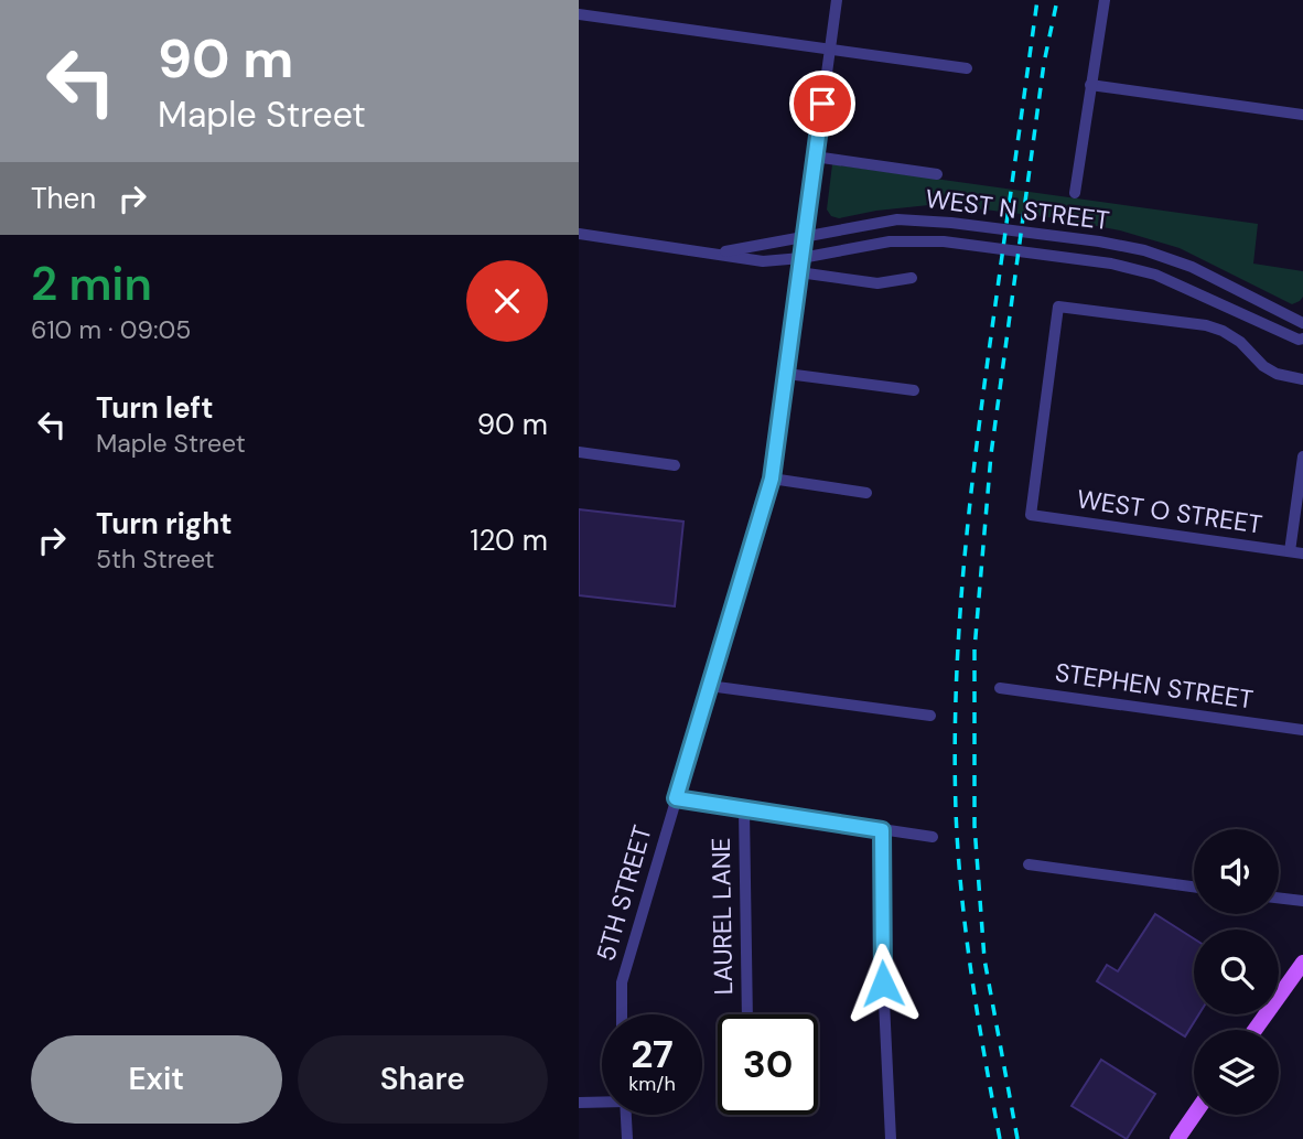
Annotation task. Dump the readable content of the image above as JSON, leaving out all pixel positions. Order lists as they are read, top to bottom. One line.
{"streets":{"street":["WEST N STREET","WEST O STREET","STEPHEN STREET","5TH STREET","LAUREL LANE"]},"crossings":[["WEST N STREET","5TH STREET"]],"page":{"turn":["90 m","Maple Street"],"then":"Then","heading":["2 min","610 m · 09:05"],"list":[{"name":"Turn left","note":"Maple Street","value":"90 m"},{"name":"Turn right","note":"5th Street","value":"120 m"}],"speed":"27 km/h","limit":"30","buttons":["Exit","Share"]}}
